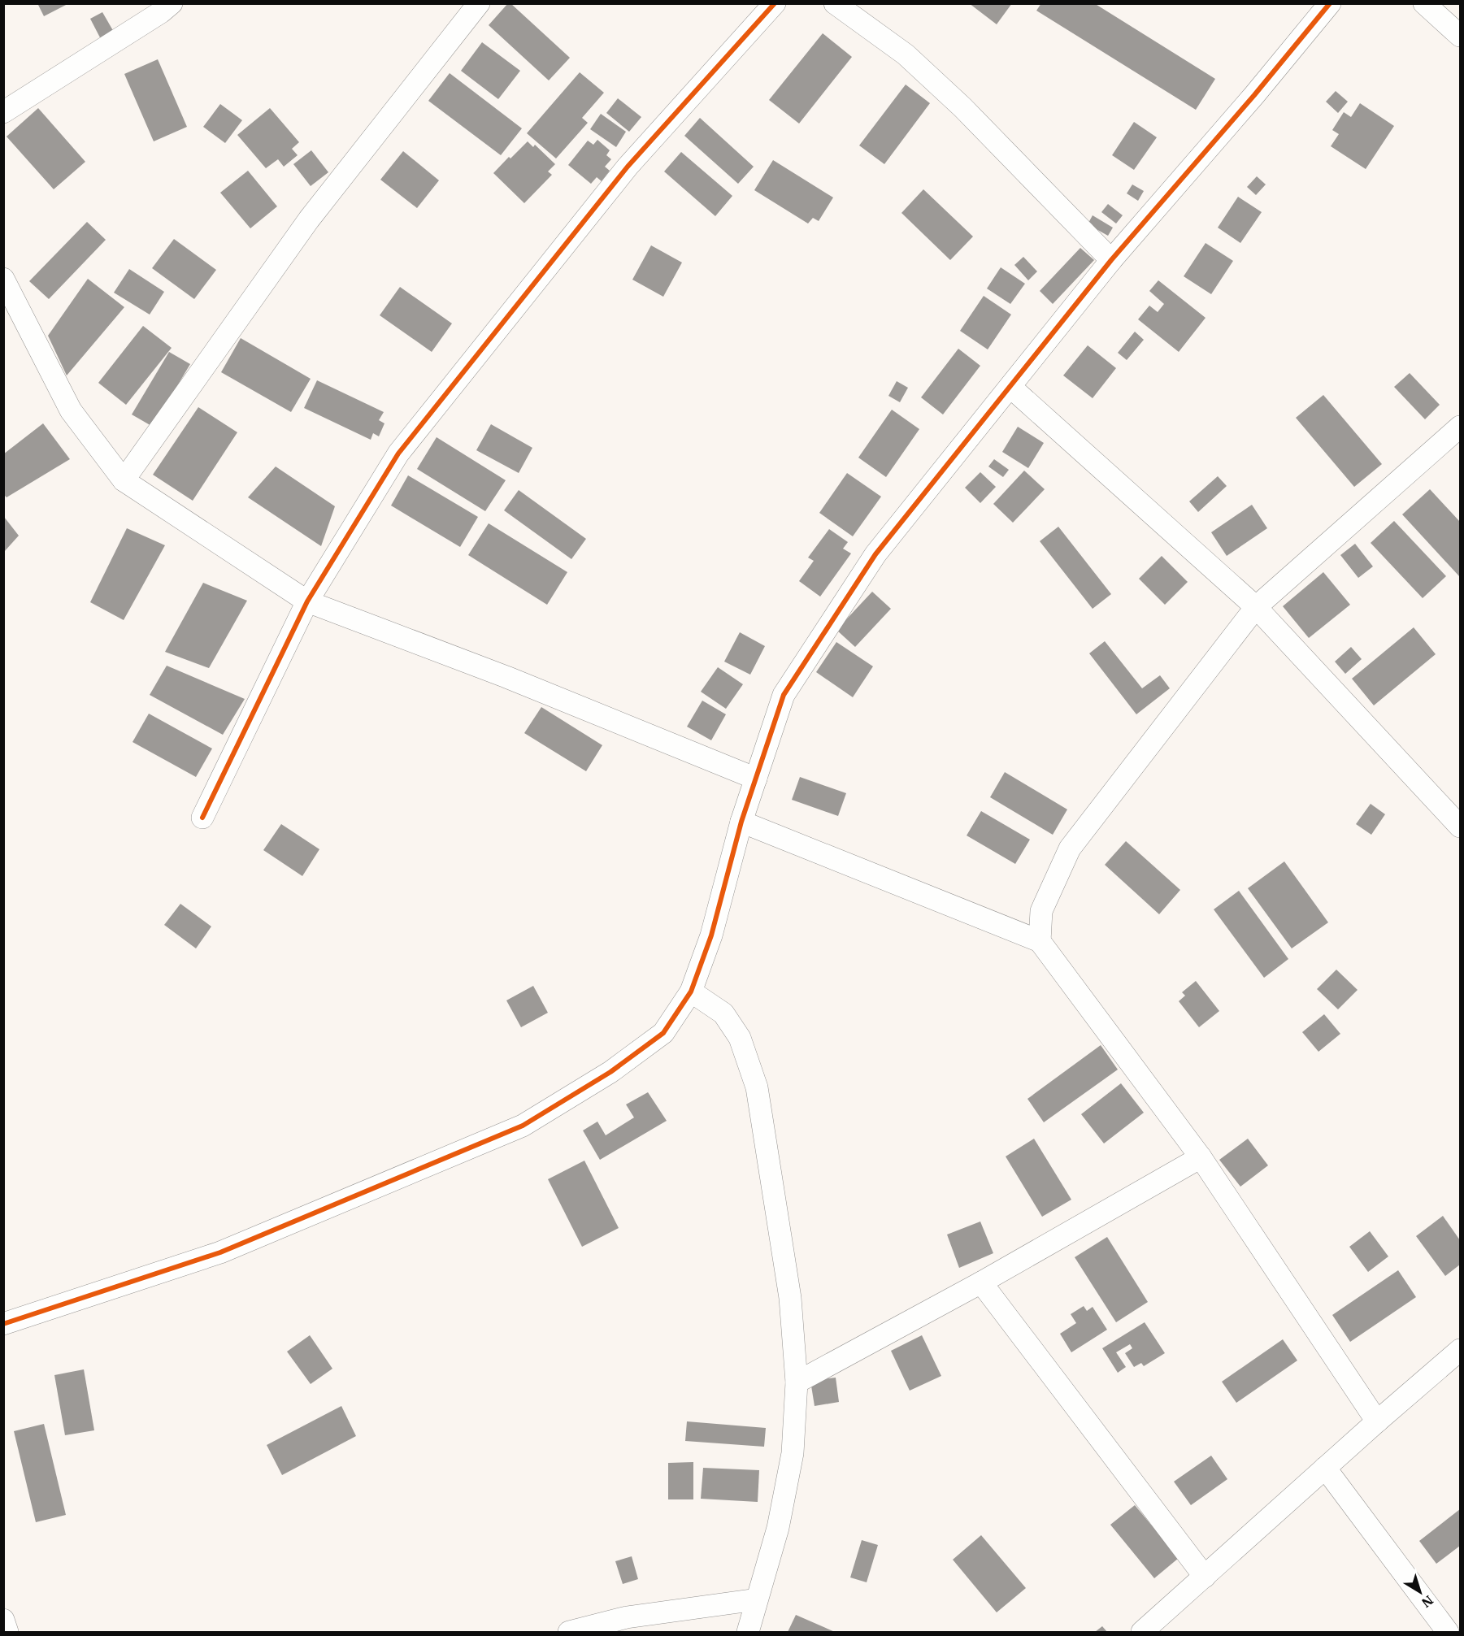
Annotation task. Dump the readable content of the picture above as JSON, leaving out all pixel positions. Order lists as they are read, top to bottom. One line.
{"north":"bottom right"}
